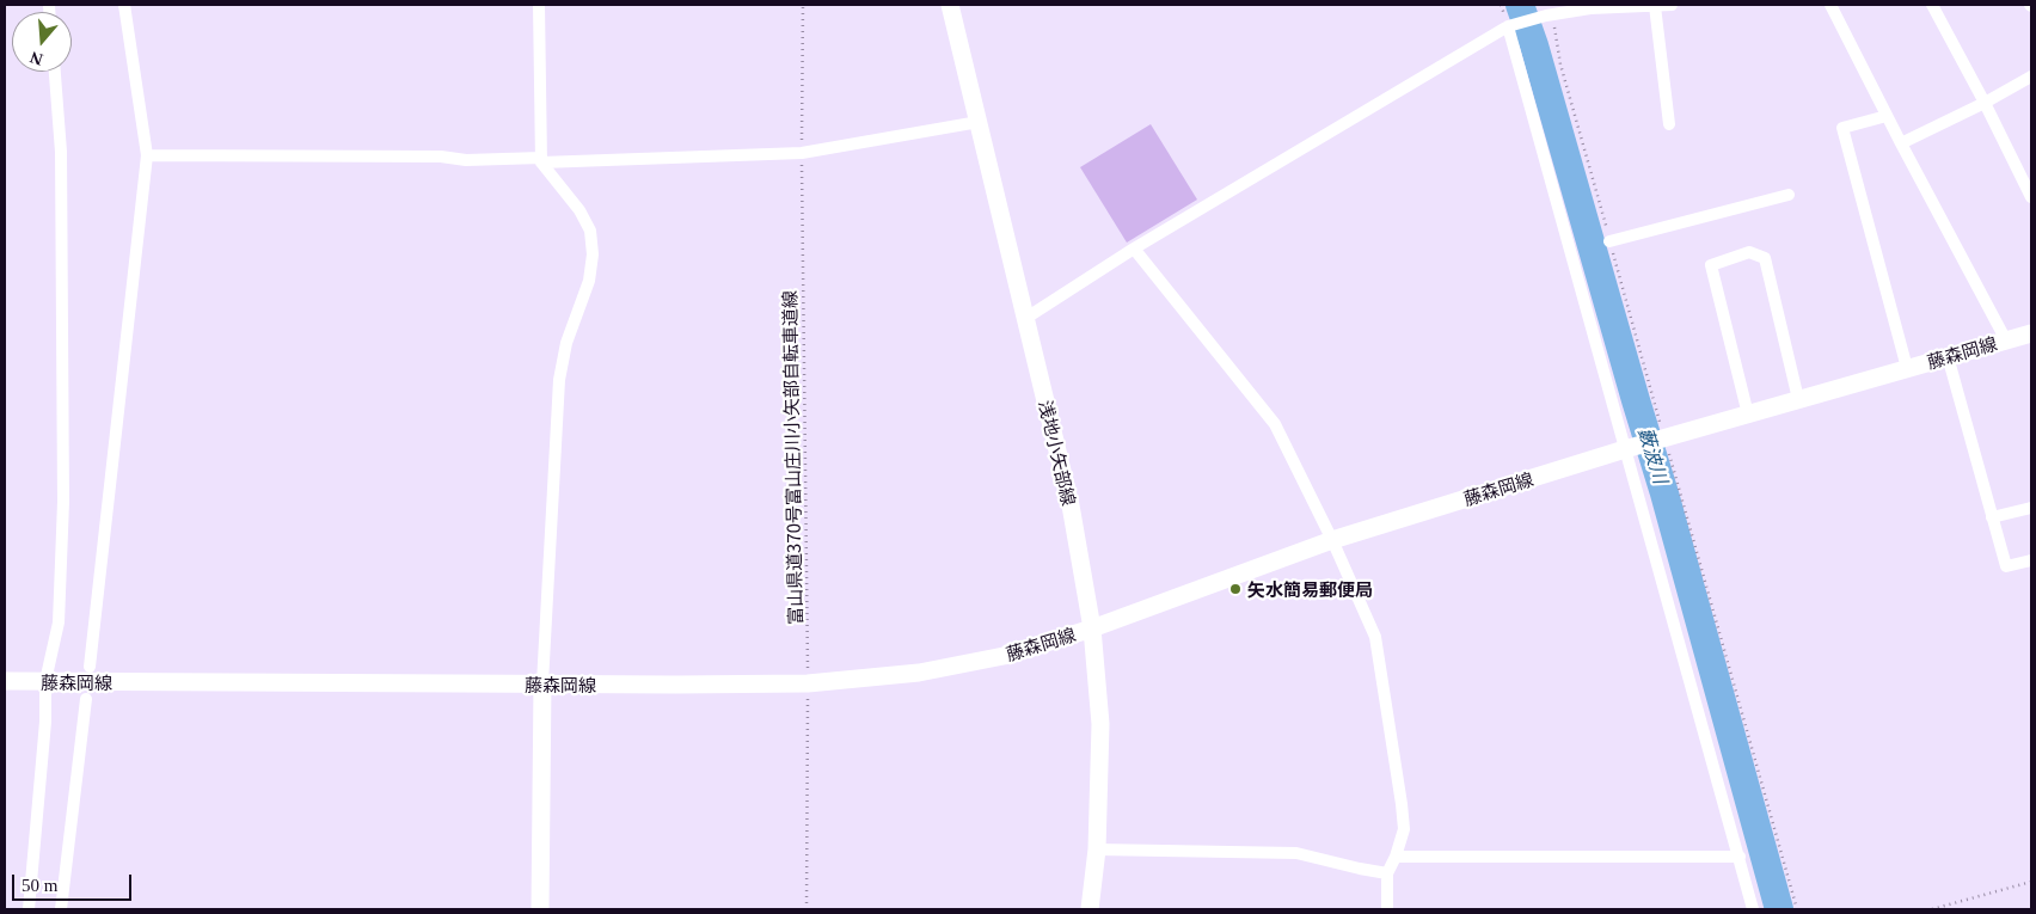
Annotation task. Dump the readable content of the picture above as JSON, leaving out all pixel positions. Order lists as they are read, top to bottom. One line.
{"streets":{"main road":["藤森岡線","浅地小矢部線"],"path":["富山県道370号富山庄川小矢部自転車道線"]},"crossings":[["藤森岡線","浅地小矢部線"],["藤森岡線","富山県道370号富山庄川小矢部自転車道線"]],"water":["藪波川"],"places":["矢水簡易郵便局"],"scale_bar":"50 m","north":"bottom"}
